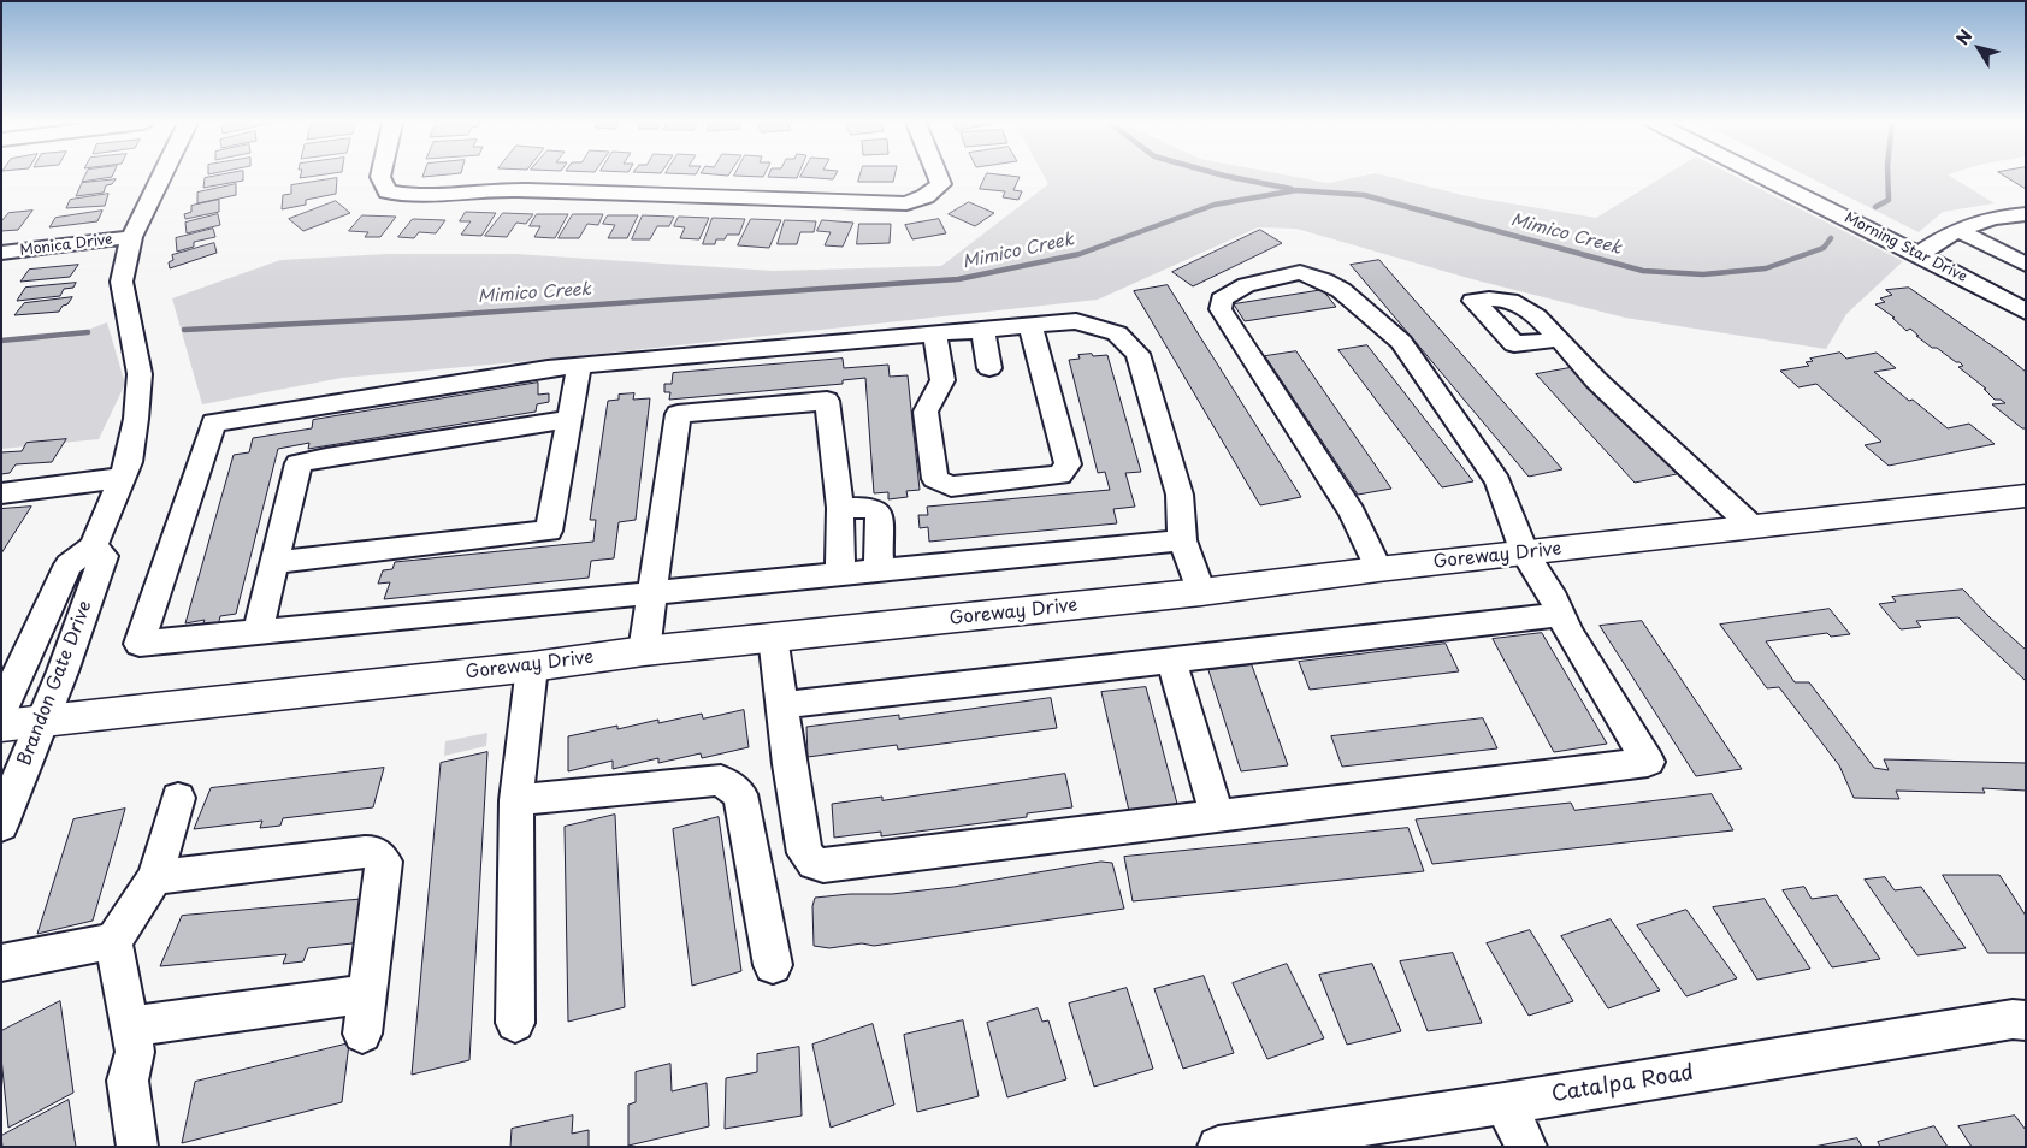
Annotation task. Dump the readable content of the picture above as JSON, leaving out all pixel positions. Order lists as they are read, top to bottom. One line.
{"streets":{"main road":["Goreway Drive"],"street":["Monica Drive","Morning Star Drive","Brandon Gate Drive","Catalpa Road"]},"crossings":[["Goreway Drive","Brandon Gate Drive"]],"water":["Mimico Creek"],"north":"top left"}
